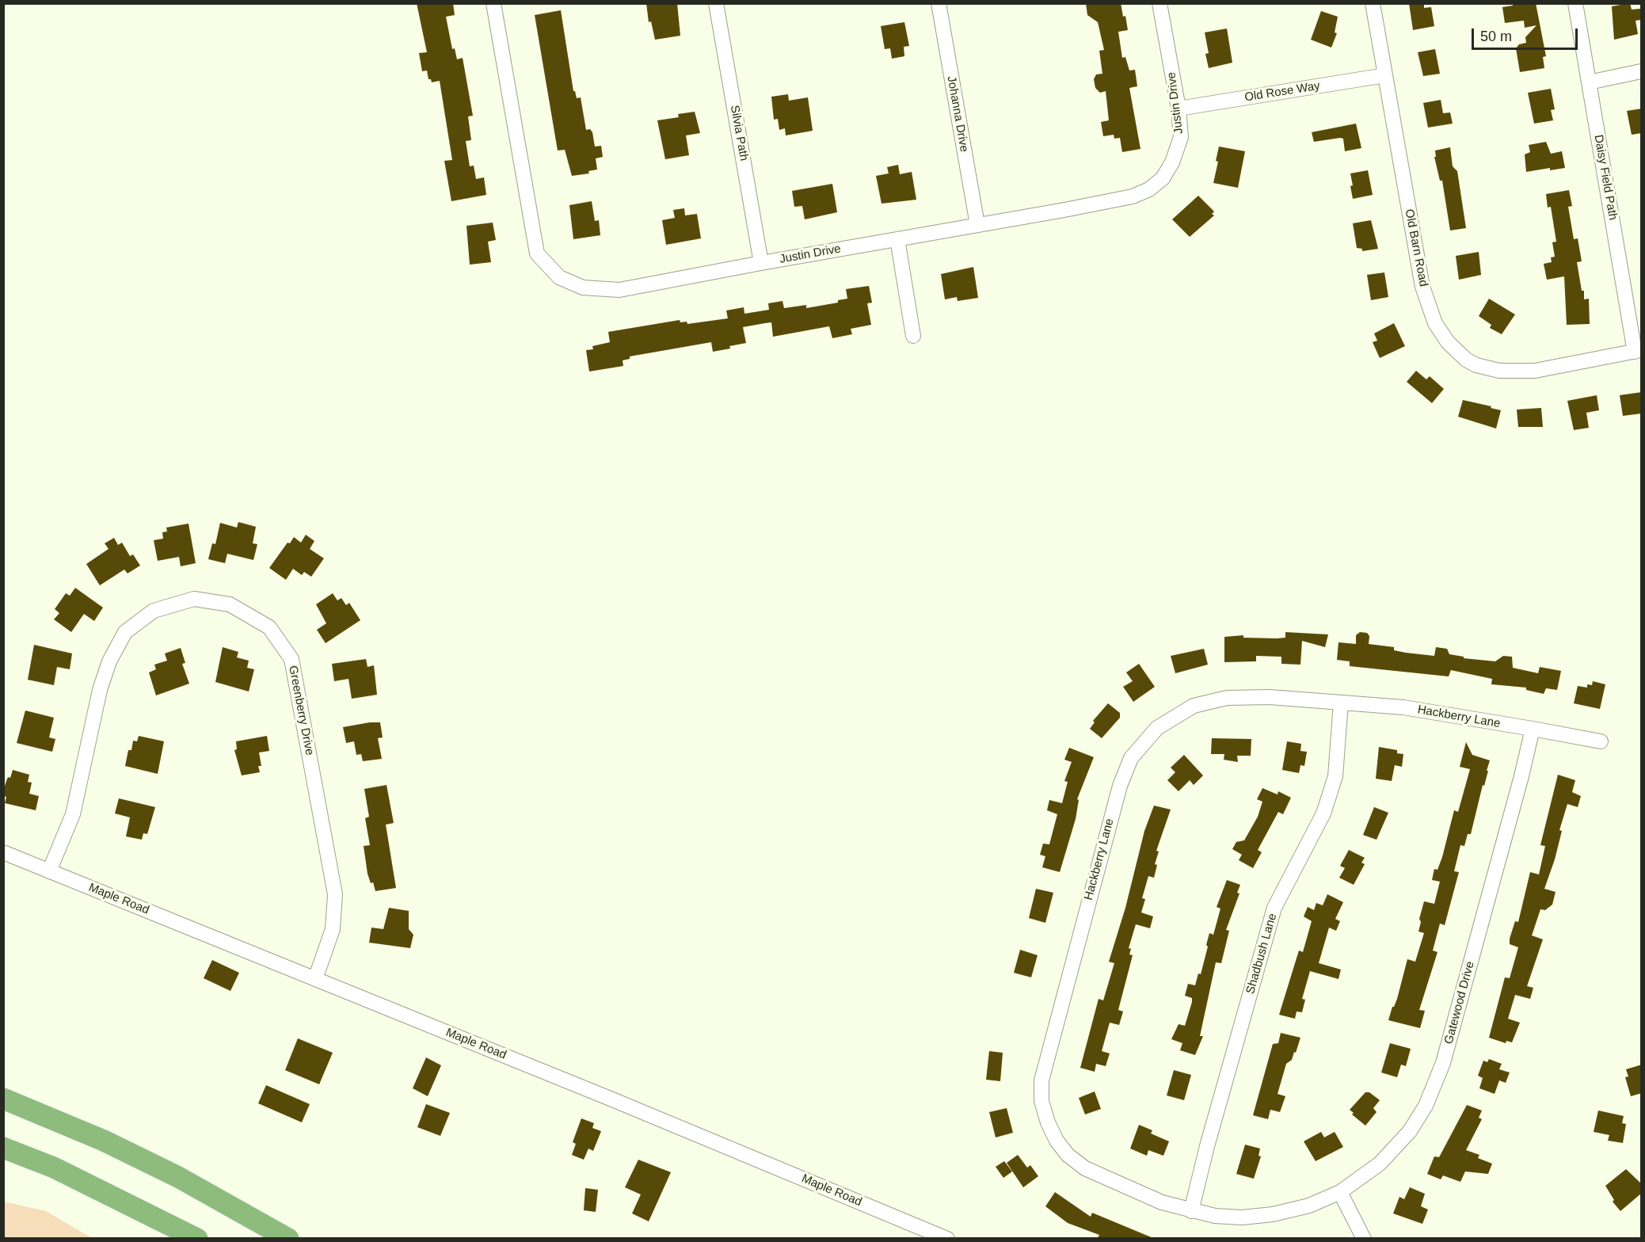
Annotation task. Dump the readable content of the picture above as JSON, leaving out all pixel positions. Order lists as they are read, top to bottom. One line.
{"streets":{"street":["Old Rose Way","Justin Drive","Johanna Drive","Silvia Path","Daisy Field Path","Old Barn Road","Greenberry Drive","Hackberry Lane","Maple Road","Shadbush Lane","Gatewood Drive"]},"crossings":[["Old Rose Way","Justin Drive"],["Old Rose Way","Old Barn Road"],["Justin Drive","Johanna Drive"],["Justin Drive","Silvia Path"],["Daisy Field Path","Old Barn Road"],["Greenberry Drive","Maple Road"],["Hackberry Lane","Shadbush Lane"],["Hackberry Lane","Gatewood Drive"]],"scale_bar":"50 m"}
